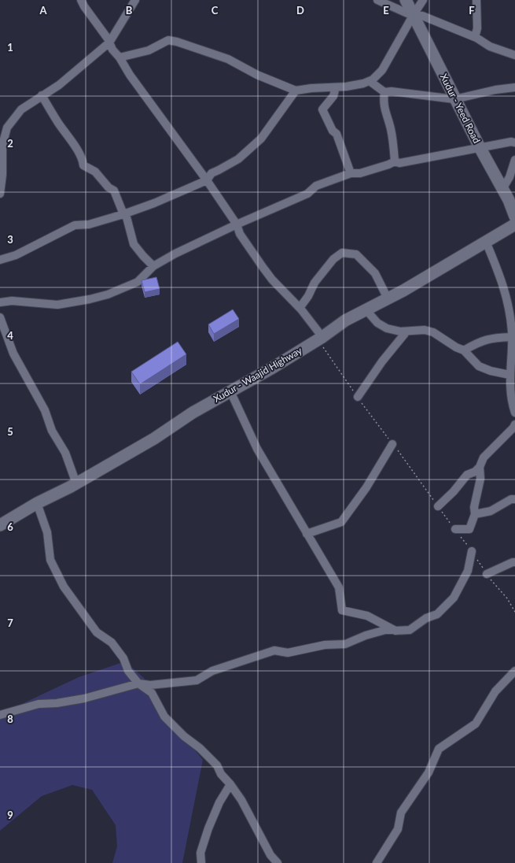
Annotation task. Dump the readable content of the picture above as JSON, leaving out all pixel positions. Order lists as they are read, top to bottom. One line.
{"streets":{"main road":["Xudur - Yeed Road","Xudur - Waajid Highway"]},"grid":{"columns":["A","B","C","D","E","F"],"rows":["1","2","3","4","5","6","7","8","9"]}}
